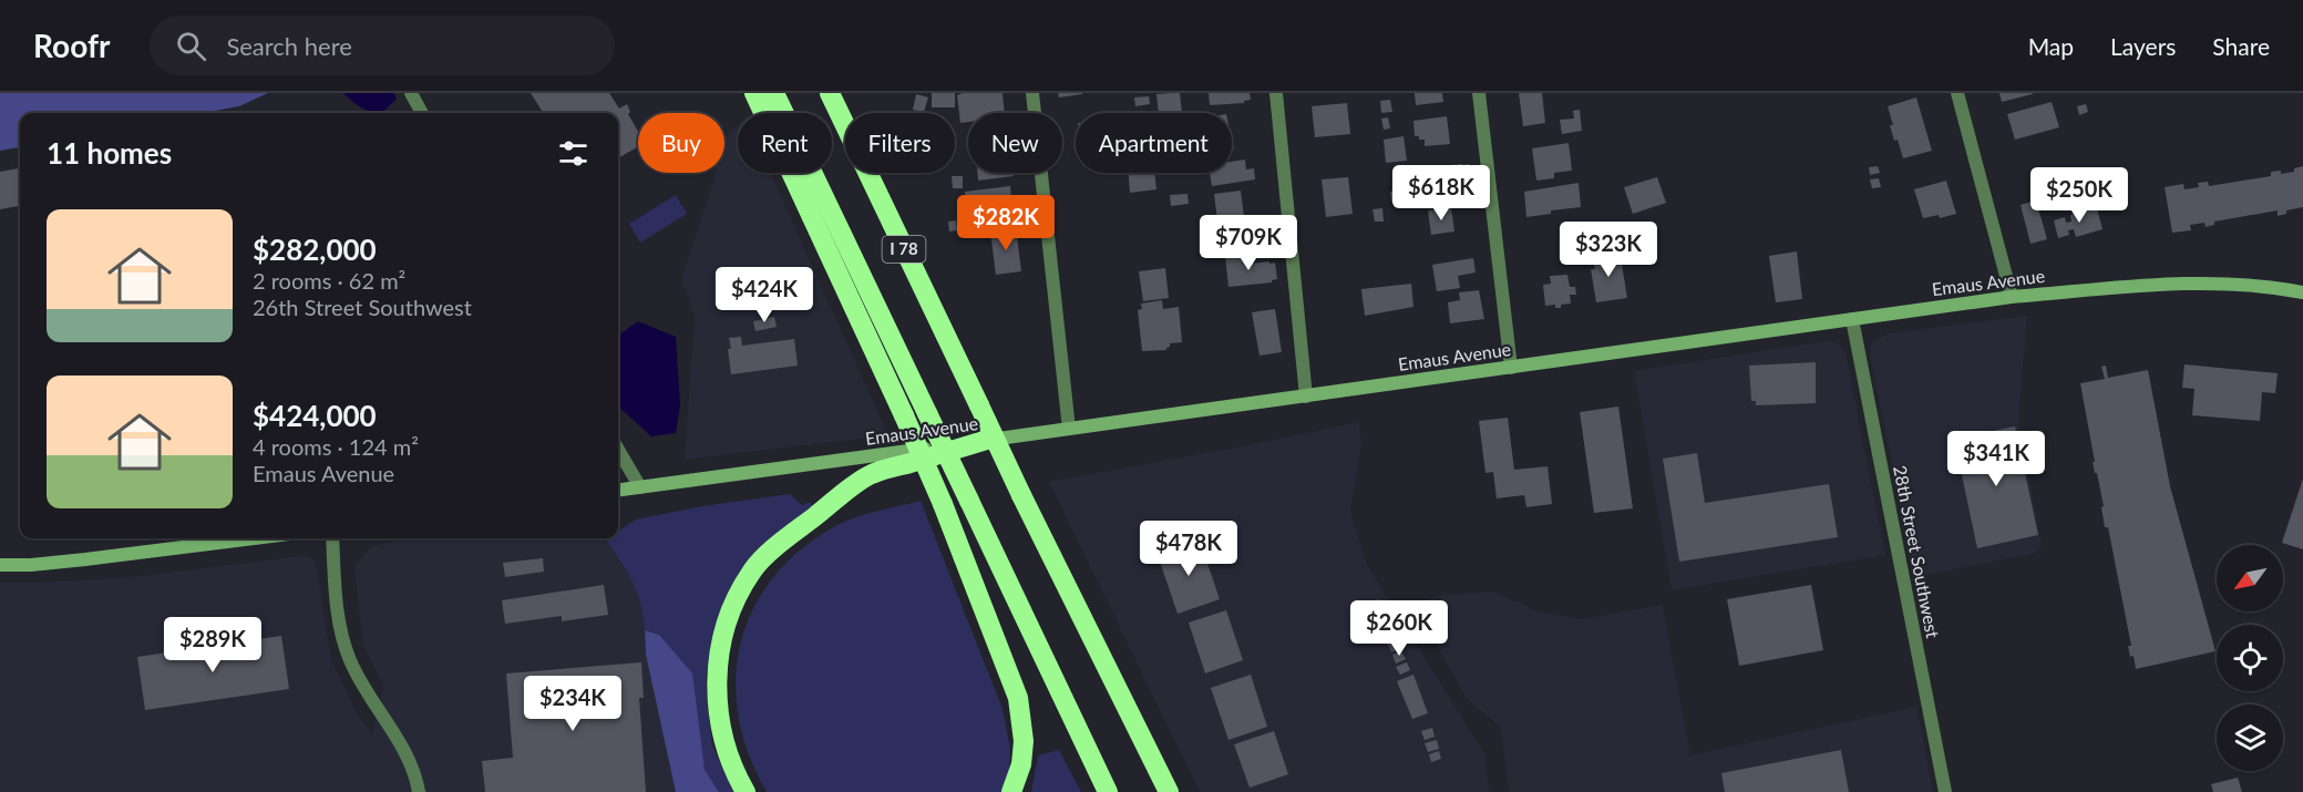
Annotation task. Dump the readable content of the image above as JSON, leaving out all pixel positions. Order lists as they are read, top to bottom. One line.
{"streets":{"highway":["I 78"],"main road":["Emaus Avenue"],"street":["28th Street Southwest"]},"crossings":[["Emaus Avenue","28th Street Southwest"]],"north":"bottom left","page":{"header":"Roofr","search":"Search here","nav":["Map","Layers","Share"],"chip":["Buy","Rent","Filters","New","Apartment"],"heading":"11 homes","price":["$618K","$250K","$282K","$709K","$323K","$424K","$341K","$478K","$260K","$289K","$234K"],"list":[{"name":"$282,000","note":"2 rooms · 62 m² · 26th Street Southwest"},{"name":"$424,000","note":"4 rooms · 124 m² · Emaus Avenue"}]}}
